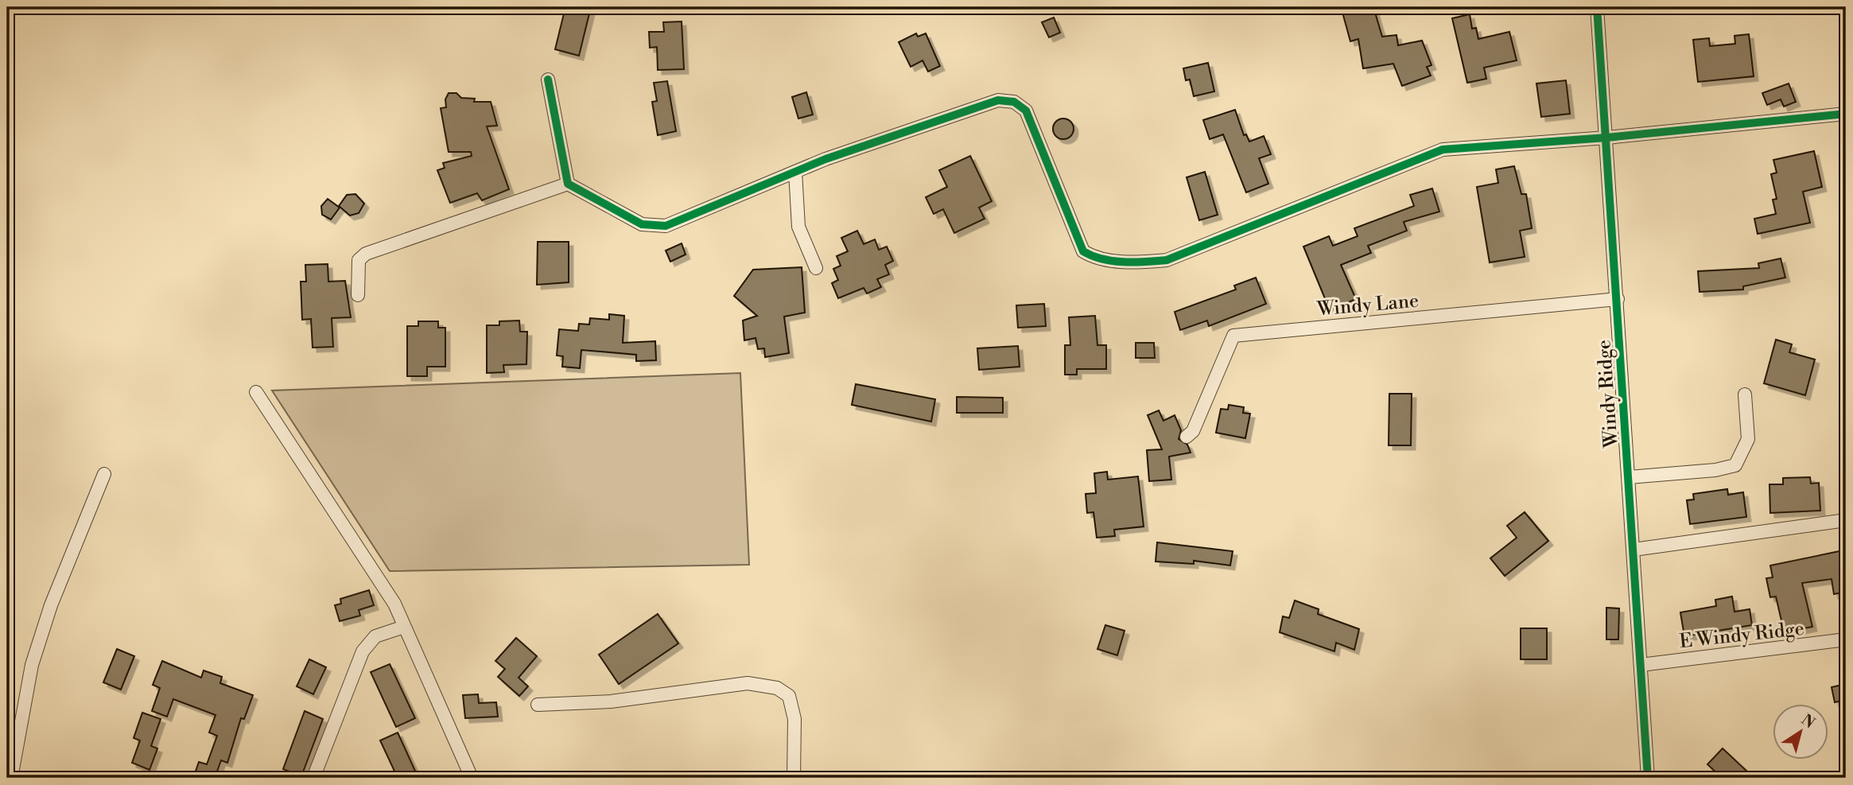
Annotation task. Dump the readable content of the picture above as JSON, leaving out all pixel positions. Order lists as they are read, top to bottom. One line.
{"streets":{"street":["Windy Lane","Windy Ridge","E Windy Ridge"]},"crossings":[["Windy Lane","Windy Ridge"],["Windy Ridge","E Windy Ridge"]],"north":"top right"}
